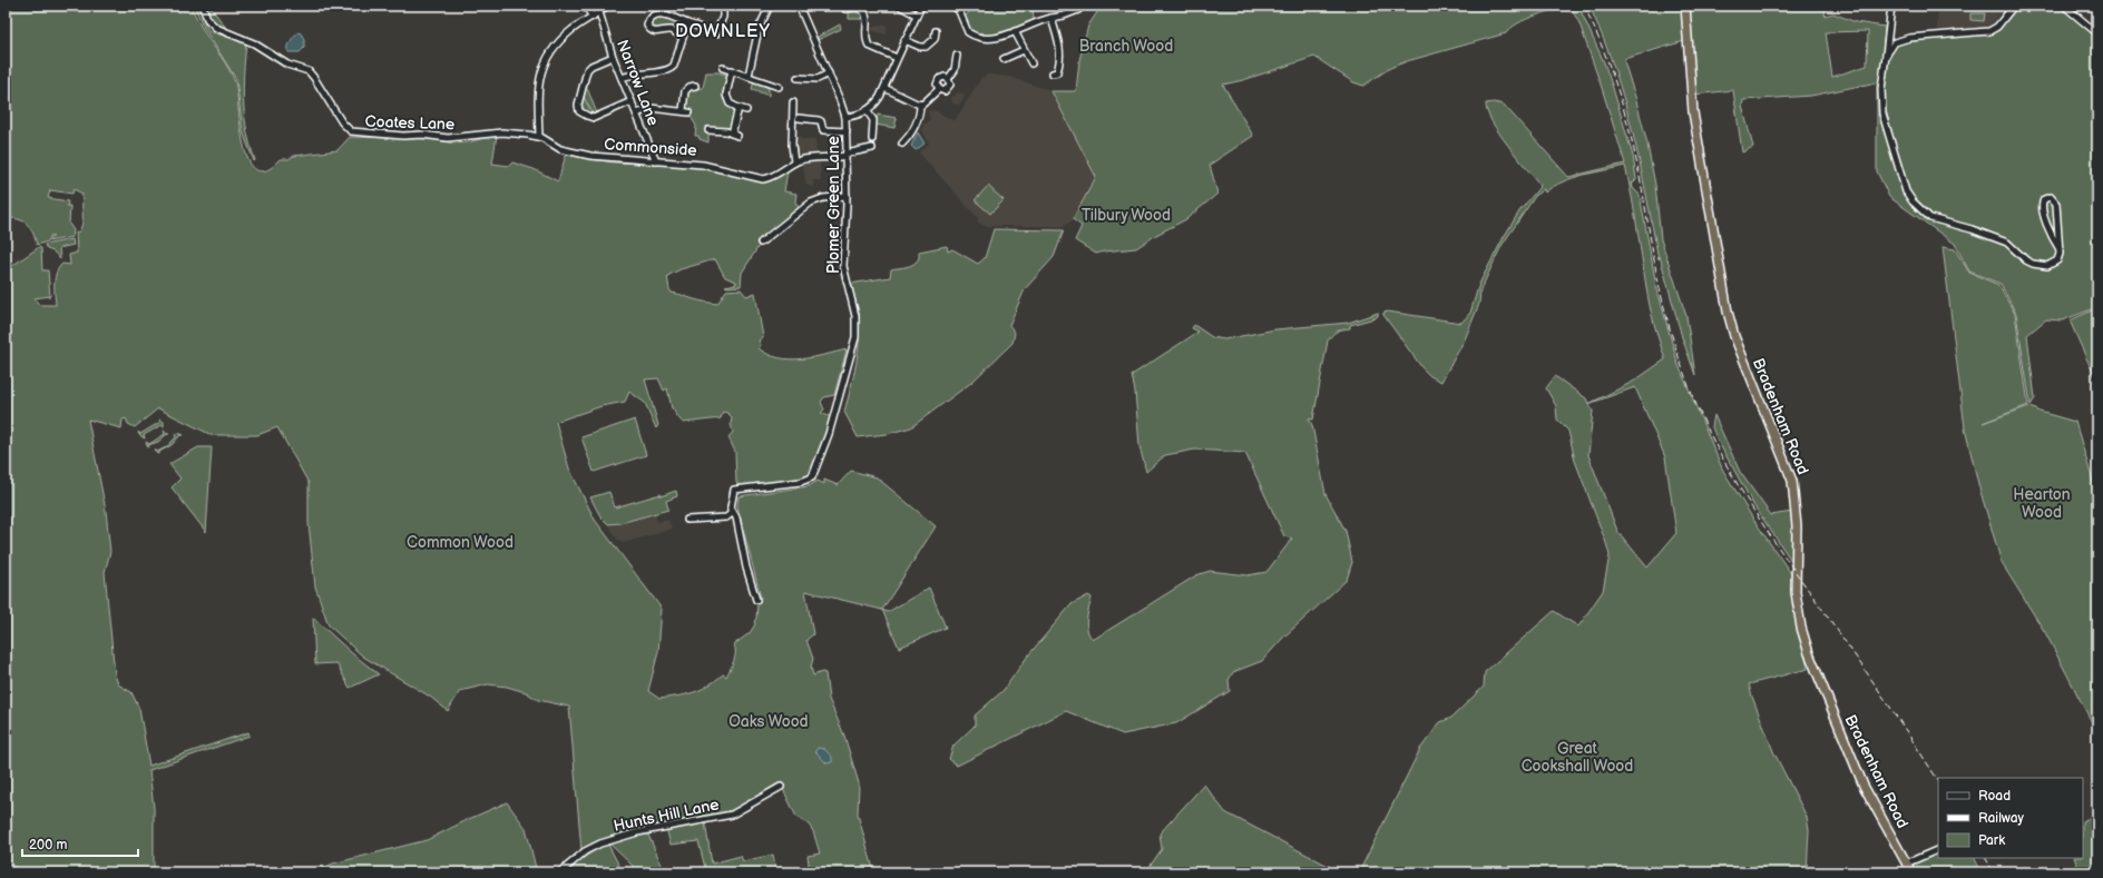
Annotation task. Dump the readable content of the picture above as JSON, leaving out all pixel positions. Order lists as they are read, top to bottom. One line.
{"streets":{"highway":["Bradenham Road"],"street":["Narrow Lane","Coates Lane","Commonside","Plomer Green Lane","Hunts Hill Lane"]},"crossings":[["Narrow Lane","Commonside"],["Coates Lane","Commonside"]],"districts":["DOWNLEY"],"parks":["Branch Wood","Tilbury Wood","Hearton Wood","Common Wood","Oaks Wood","Great Cookshall Wood"],"legend":["Road","Railway","Park"],"scale_bar":"200 m"}
